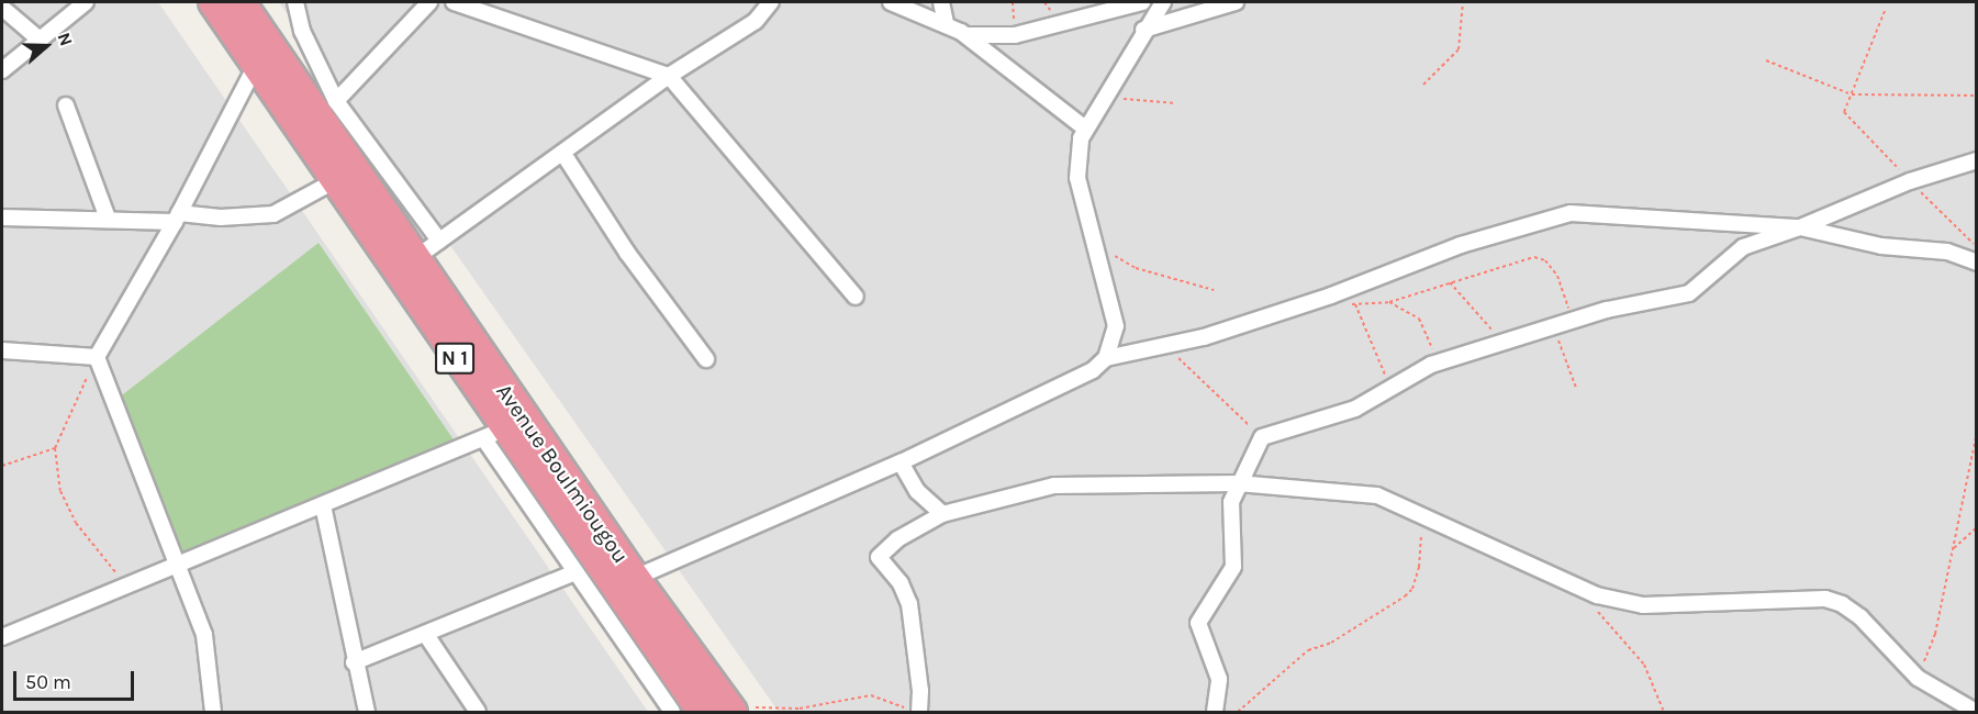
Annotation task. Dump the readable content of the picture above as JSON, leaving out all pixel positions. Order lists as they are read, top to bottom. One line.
{"streets":{"highway":["N 1","Avenue Boulmiougou"]},"scale_bar":"50 m","north":"right"}
